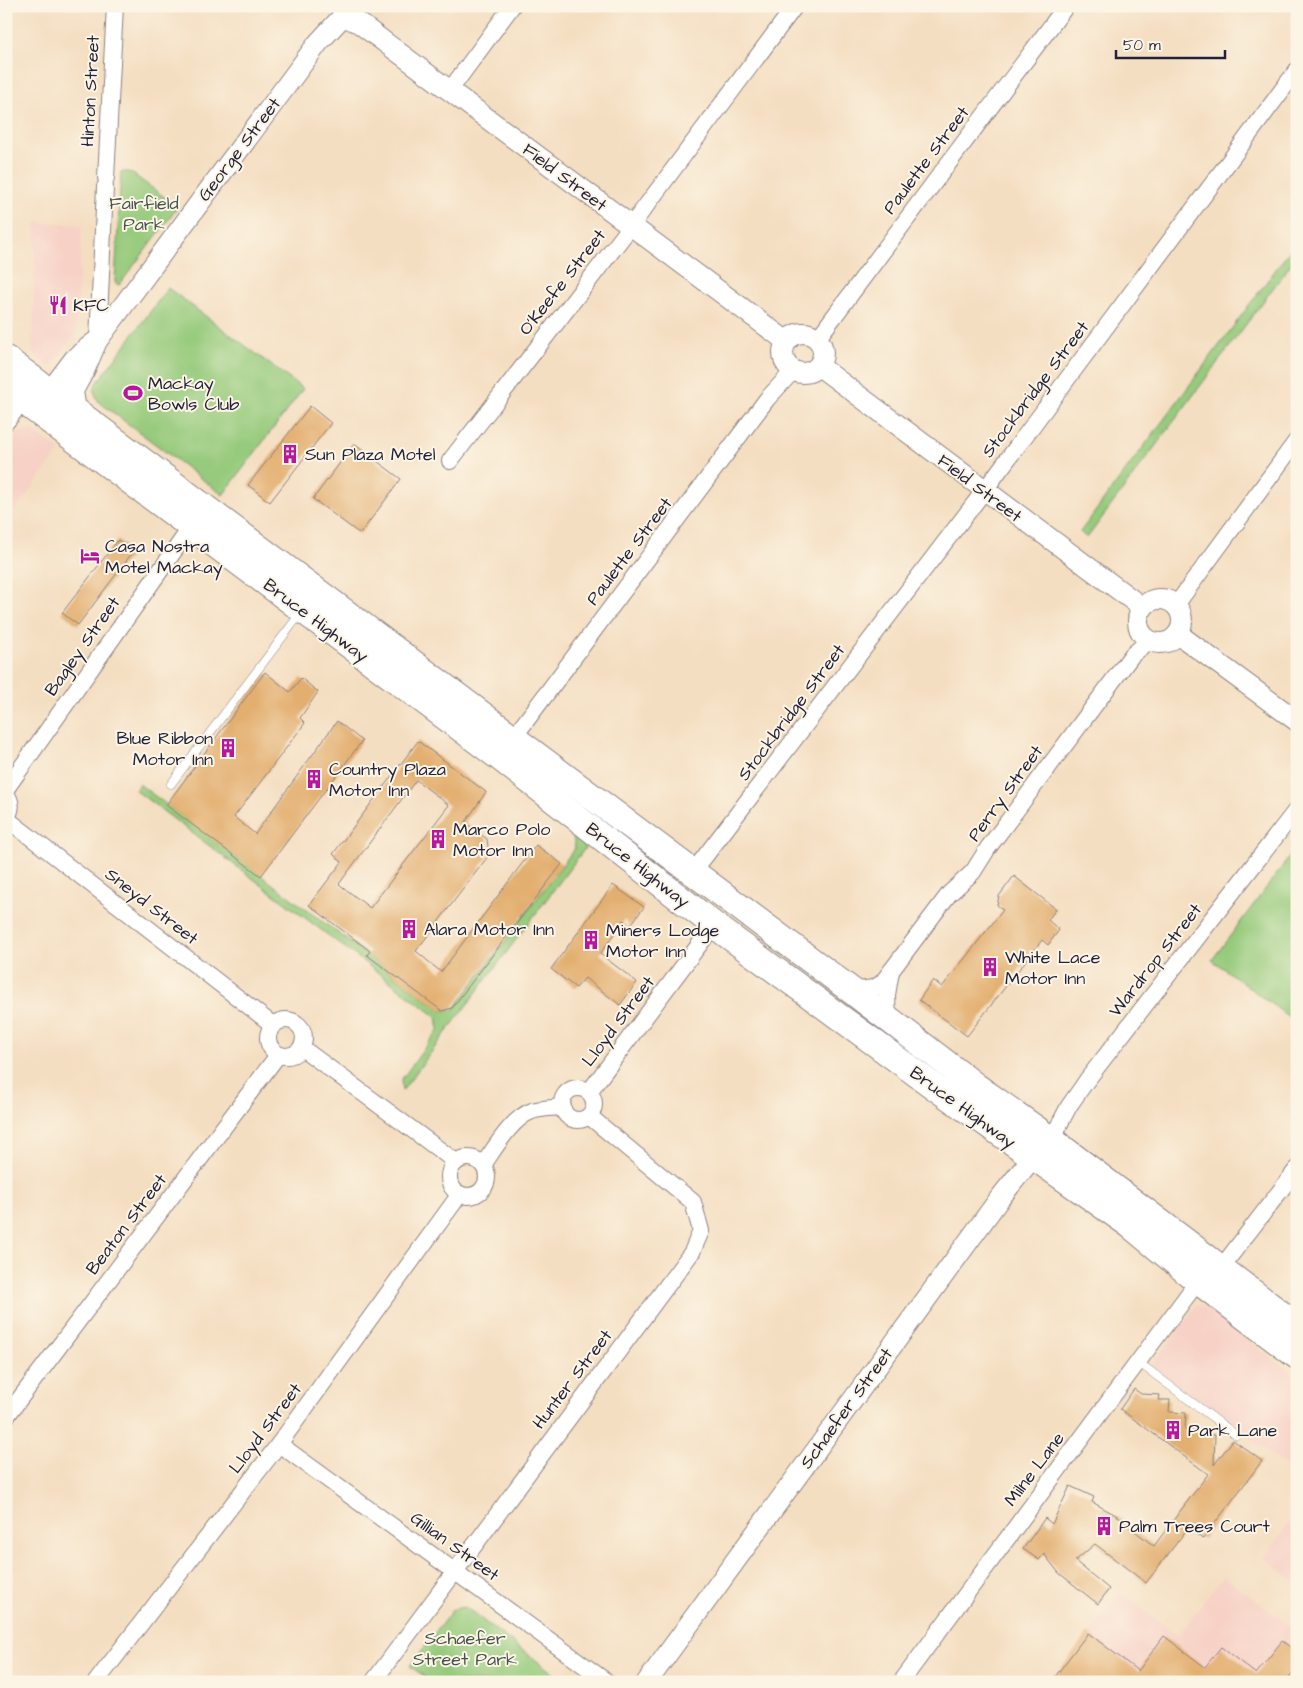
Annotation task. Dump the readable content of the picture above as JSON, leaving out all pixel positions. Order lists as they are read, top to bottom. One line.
{"streets":{"highway":["Bruce Highway"],"street":["Hinton Street","George Street","Paulette Street","Field Street","O'Keefe Street","Stockbridge Street","Bagley Street","Perry Street","Sneyd Street","Wardrop Street","Lloyd Street","Beaton Street","Hunter Street","Schaefer Street","Milne Lane","Gillian Street"]},"crossings":[["Hinton Street","George Street"],["George Street","Field Street"],["George Street","Bruce Highway"],["Paulette Street","Field Street"],["Paulette Street","Bruce Highway"],["Field Street","O'Keefe Street"],["Field Street","Stockbridge Street"],["Field Street","Perry Street"],["Stockbridge Street","Bruce Highway"],["Bruce Highway","Bagley Street"],["Bruce Highway","Perry Street"],["Bruce Highway","Wardrop Street"],["Bruce Highway","Lloyd Street"],["Bruce Highway","Schaefer Street"],["Bruce Highway","Milne Lane"],["Sneyd Street","Beaton Street"],["Wardrop Street","Schaefer Street"],["Lloyd Street","Hunter Street"],["Lloyd Street","Gillian Street"],["Hunter Street","Gillian Street"]],"parks":["Fairfield Park","Schaefer Street Park"],"places":{"restaurant":["KFC"],"sports":["Mackay Bowls Club"],"building":["Sun Plaza Motel","Blue Ribbon Motor Inn","Country Plaza Motor Inn","Marco Polo Motor Inn","Alara Motor Inn","Miners Lodge Motor Inn","White Lace Motor Inn","Park Lane","Palm Trees Court"],"hotel":["Casa Nostra Motel Mackay"]},"scale_bar":"50 m"}
